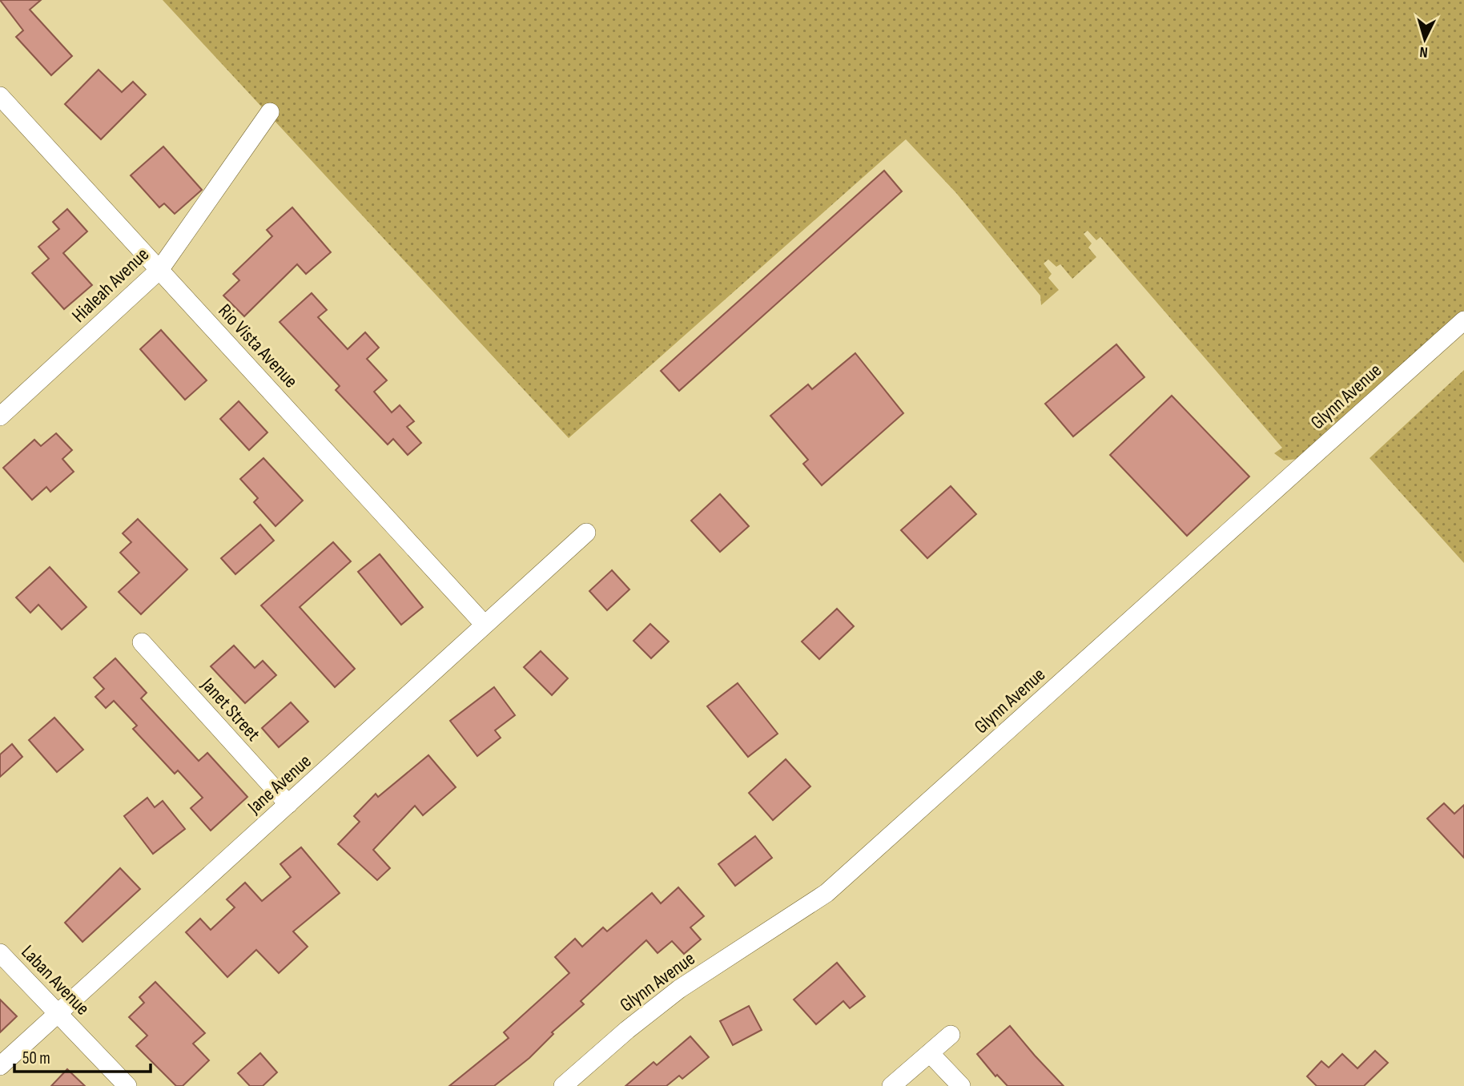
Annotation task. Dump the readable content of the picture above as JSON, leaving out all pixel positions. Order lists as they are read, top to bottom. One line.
{"streets":{"street":["Hialeah Avenue","Rio Vista Avenue","Glynn Avenue","Janet Street","Jane Avenue","Laban Avenue"]},"crossings":[["Hialeah Avenue","Rio Vista Avenue"],["Rio Vista Avenue","Jane Avenue"],["Janet Street","Jane Avenue"],["Jane Avenue","Laban Avenue"]],"scale_bar":"50 m","north":"bottom"}
